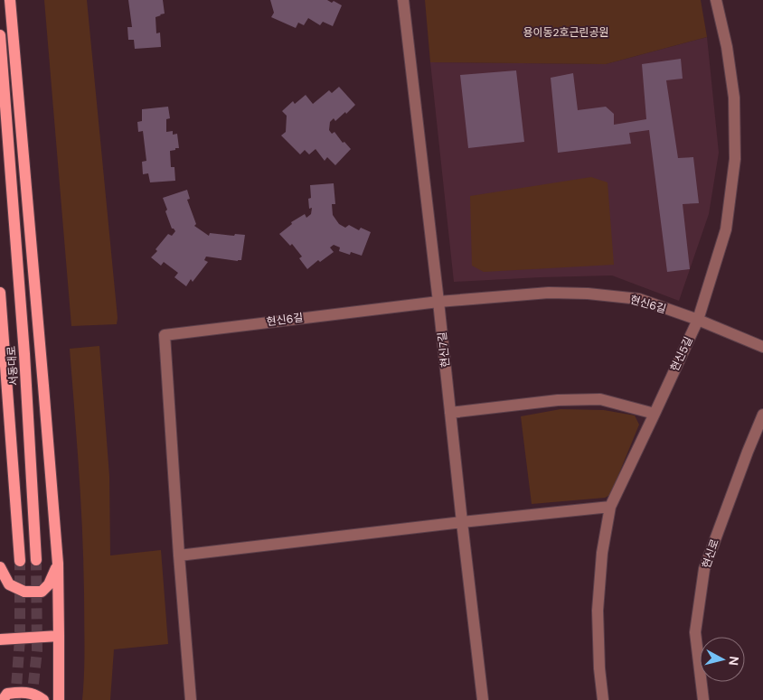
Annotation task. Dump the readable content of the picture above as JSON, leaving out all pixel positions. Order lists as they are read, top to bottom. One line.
{"streets":{"main road":["서동대로"],"street":["현신6길","현신7길","현신5길","현신로"]},"crossings":[["현신6길","현신7길"],["현신6길","현신5길"]],"parks":["용이동2호근린공원"],"north":"right"}
